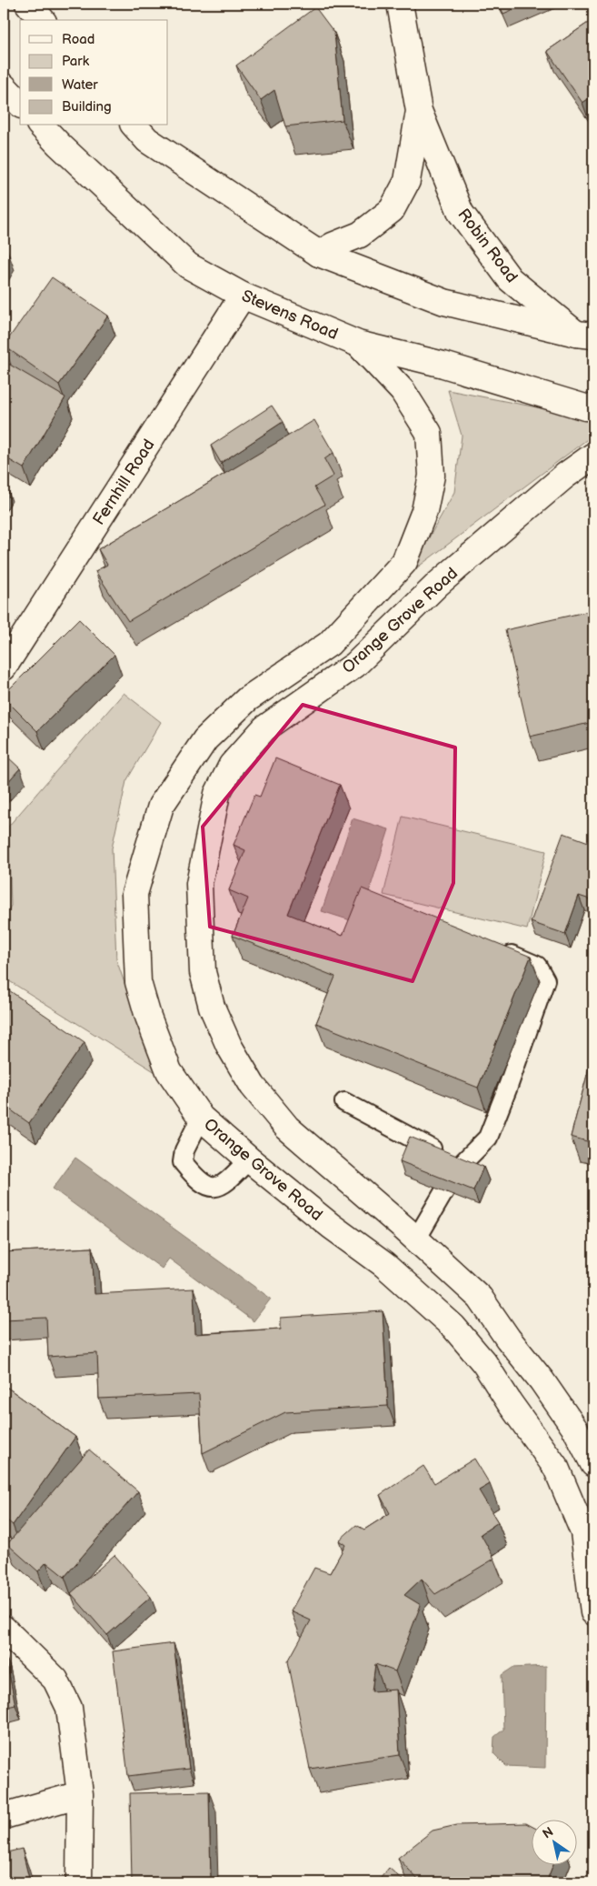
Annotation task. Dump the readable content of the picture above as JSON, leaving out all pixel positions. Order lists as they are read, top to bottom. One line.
{"streets":{"street":["Robin Road","Stevens Road","Fernhill Road","Orange Grove Road"]},"crossings":[["Stevens Road","Fernhill Road"],["Stevens Road","Orange Grove Road"]],"legend":["Road","Park","Water","Building"],"north":"top left"}
